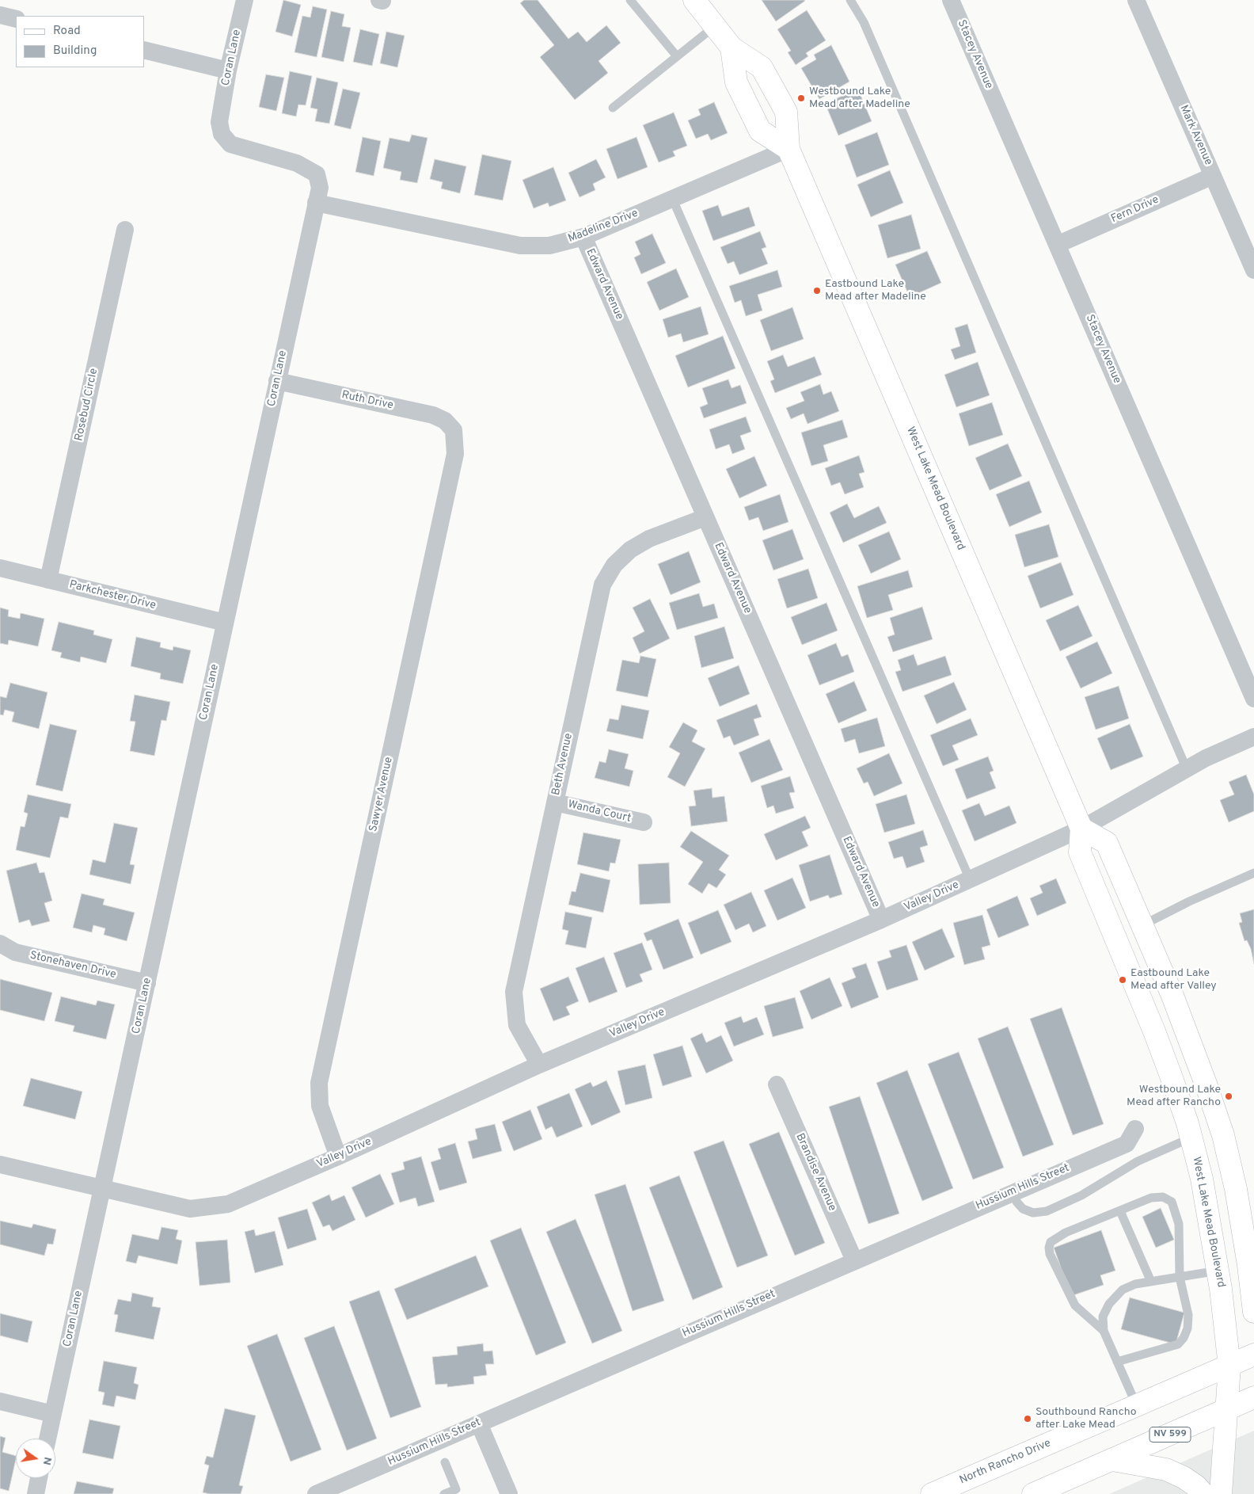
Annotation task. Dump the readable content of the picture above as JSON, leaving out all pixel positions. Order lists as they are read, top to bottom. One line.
{"streets":{"main road":["West Lake Mead Boulevard","NV 599","North Rancho Drive"],"street":["Stacey Avenue","Coran Lane","Mark Avenue","Fern Drive","Madeline Drive","Edward Avenue","Ruth Drive","Rosebud Circle","Parkchester Drive","Beth Avenue","Sawyer Avenue","Wanda Court","Valley Drive","Stonehaven Drive","Brandise Avenue","Hussium Hills Street"]},"crossings":[["Stacey Avenue","Fern Drive"],["Coran Lane","Madeline Drive"],["Coran Lane","Ruth Drive"],["Coran Lane","Parkchester Drive"],["Coran Lane","Valley Drive"],["Coran Lane","Stonehaven Drive"],["Mark Avenue","Fern Drive"],["Madeline Drive","Edward Avenue"],["Madeline Drive","West Lake Mead Boulevard"],["Edward Avenue","Beth Avenue"],["Edward Avenue","Valley Drive"],["Ruth Drive","Sawyer Avenue"],["Rosebud Circle","Parkchester Drive"],["West Lake Mead Boulevard","Valley Drive"],["West Lake Mead Boulevard","NV 599"],["West Lake Mead Boulevard","North Rancho Drive"],["Beth Avenue","Wanda Court"],["Beth Avenue","Valley Drive"],["Sawyer Avenue","Valley Drive"],["Brandise Avenue","Hussium Hills Street"]],"places":["Westbound Lake Mead after Madeline","Eastbound Lake Mead after Madeline","Eastbound Lake Mead after Valley","Westbound Lake Mead after Rancho","Southbound Rancho after Lake Mead"],"legend":["Road","Building"],"north":"right"}
